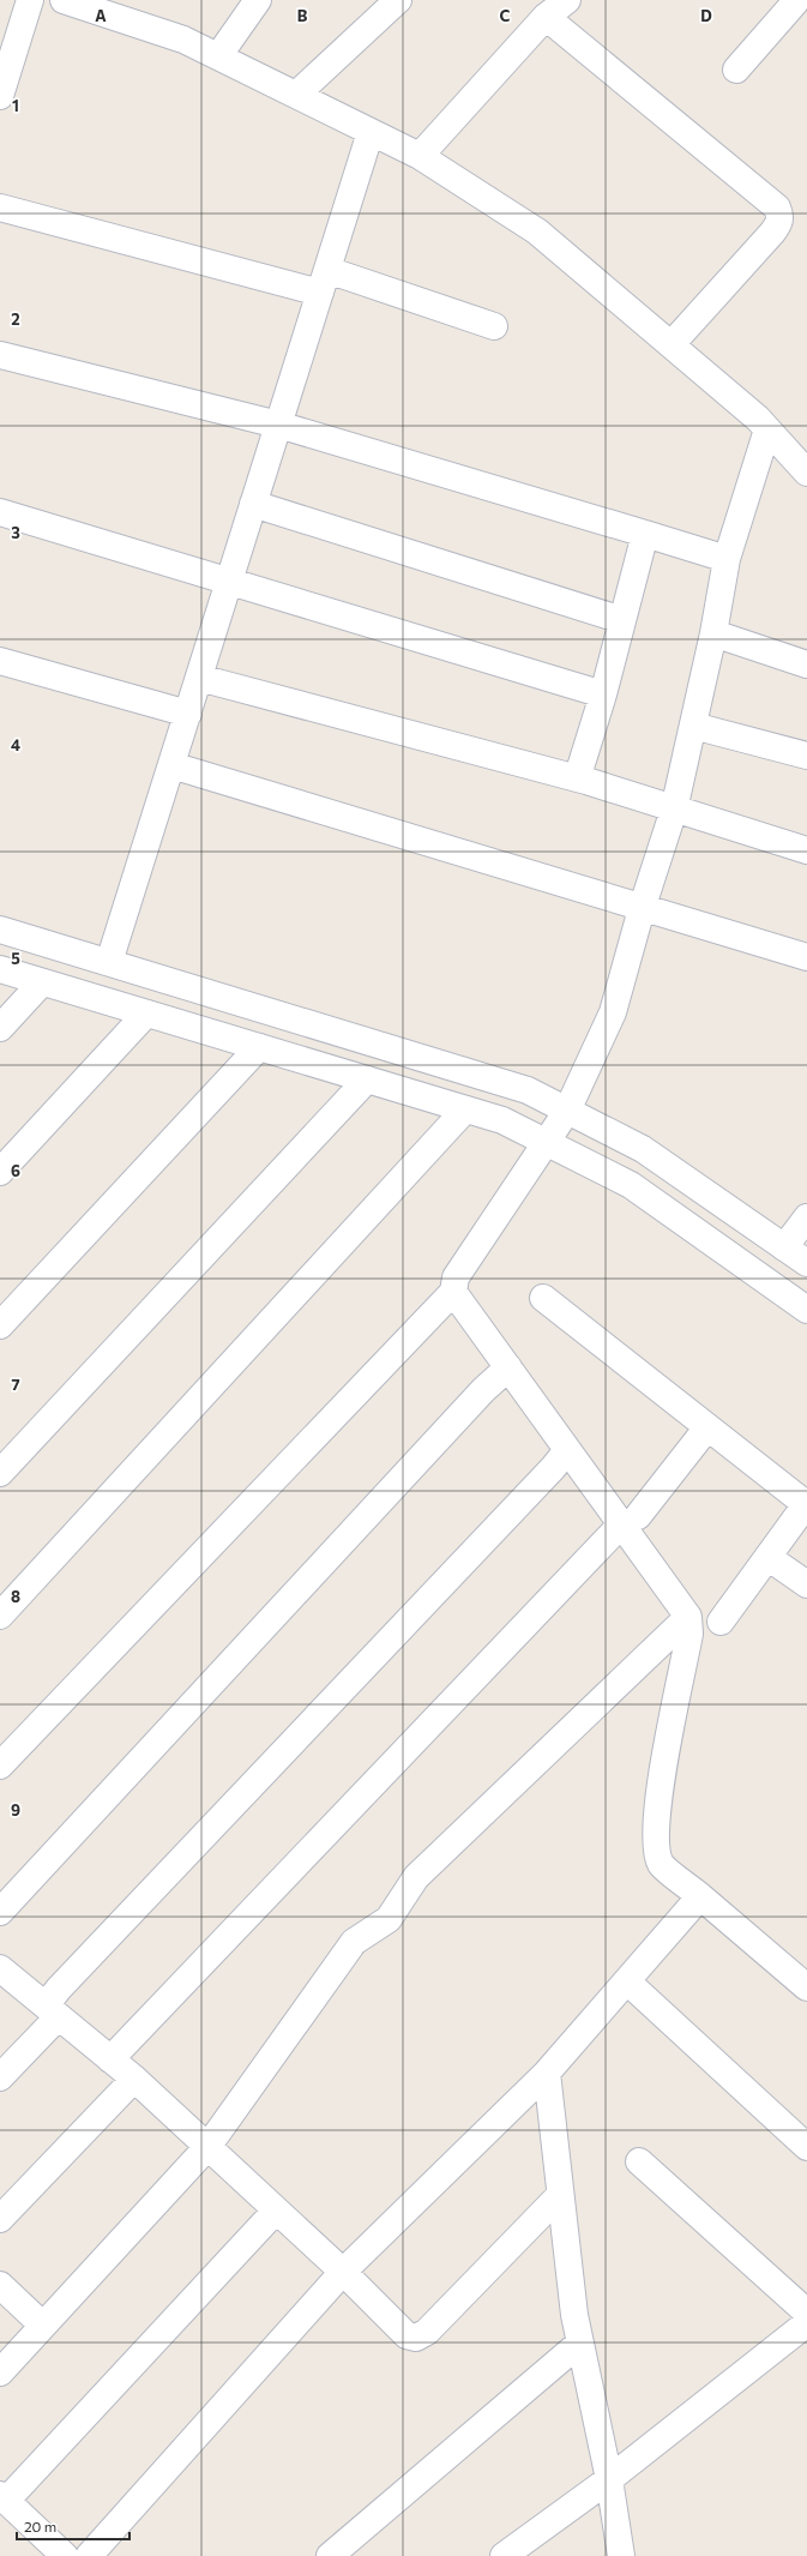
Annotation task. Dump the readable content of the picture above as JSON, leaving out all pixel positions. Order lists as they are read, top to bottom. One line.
{"scale_bar":"20 m","grid":{"columns":["A","B","C","D"],"rows":["1","2","3","4","5","6","7","8","9"]}}
